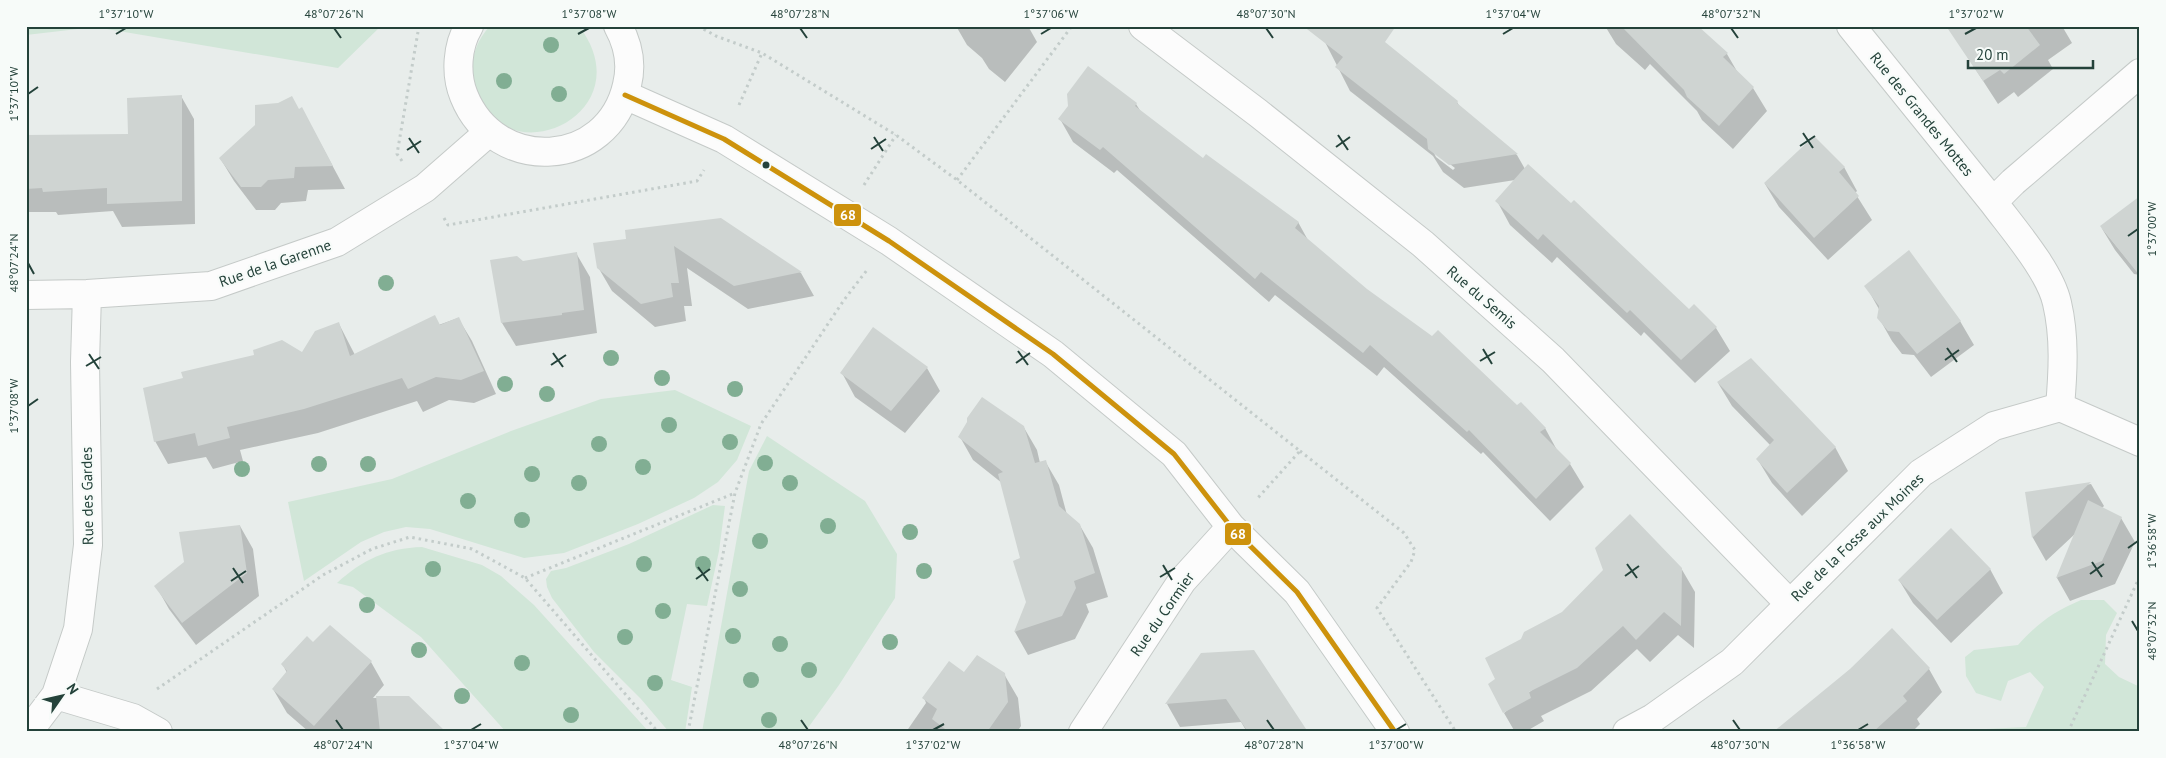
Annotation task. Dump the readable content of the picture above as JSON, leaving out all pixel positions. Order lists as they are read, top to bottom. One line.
{"streets":{"street":["Rue des Grandes Mottes","Rue de la Garenne","Rue du Semis","Rue des Gardes","Rue de la Fosse aux Moines","Rue du Cormier"]},"crossings":[["Rue des Grandes Mottes","Rue de la Fosse aux Moines"],["Rue de la Garenne","Rue des Gardes"],["Rue du Semis","Rue de la Fosse aux Moines"]],"lines":["transit line 68"],"scale_bar":"20 m","north":"top right","coordinates":["1°37'10\"W","48°07'26\"N","1°37'08\"W","48°07'28\"N","1°37'06\"W","48°07'30\"N","1°37'04\"W","48°07'32\"N","1°37'02\"W","1°37'00\"W","48°07'24\"N","1°36'58\"W"]}
